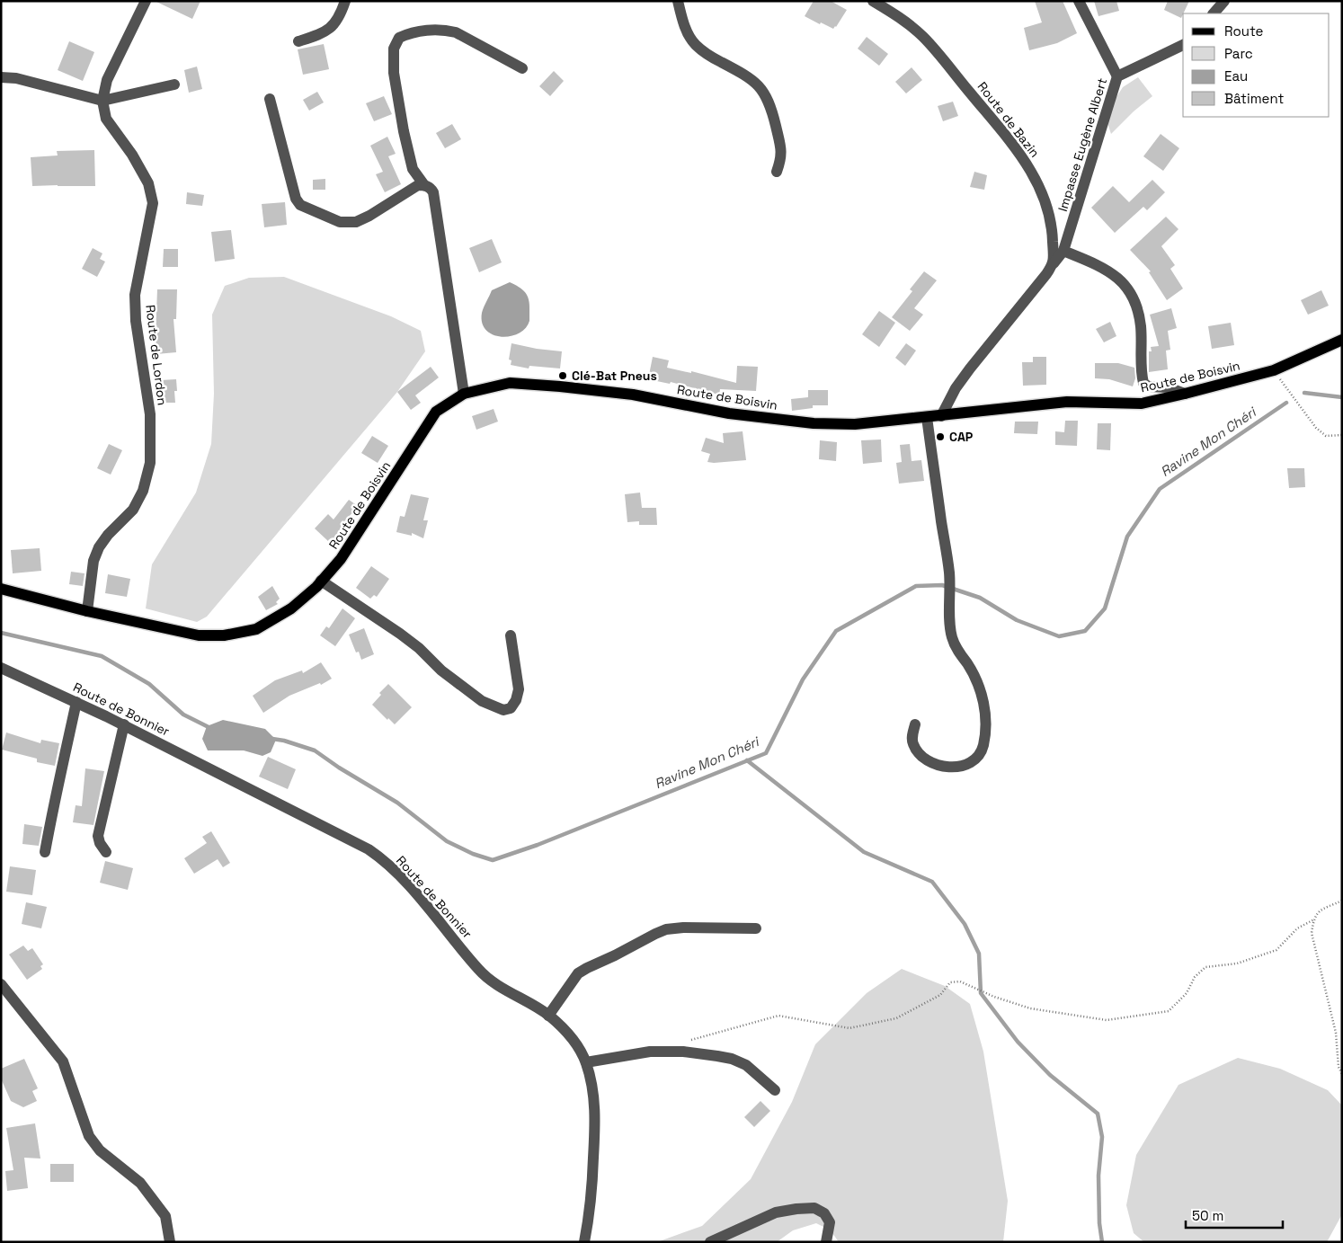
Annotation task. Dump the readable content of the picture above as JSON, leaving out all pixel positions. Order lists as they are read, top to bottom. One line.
{"streets":{"main road":["Route de Boisvin"],"street":["Route de Bazin","Impasse Eugène Albert","Route de Lordon","Route de Bonnier"]},"crossings":[["Route de Bazin","Impasse Eugène Albert"],["Route de Lordon","Route de Boisvin"]],"water":["Ravine Mon Chéri"],"places":["Clé-Bat Pneus","CAP"],"legend":["Route","Parc","Eau","Bâtiment"],"scale_bar":"50 m"}
